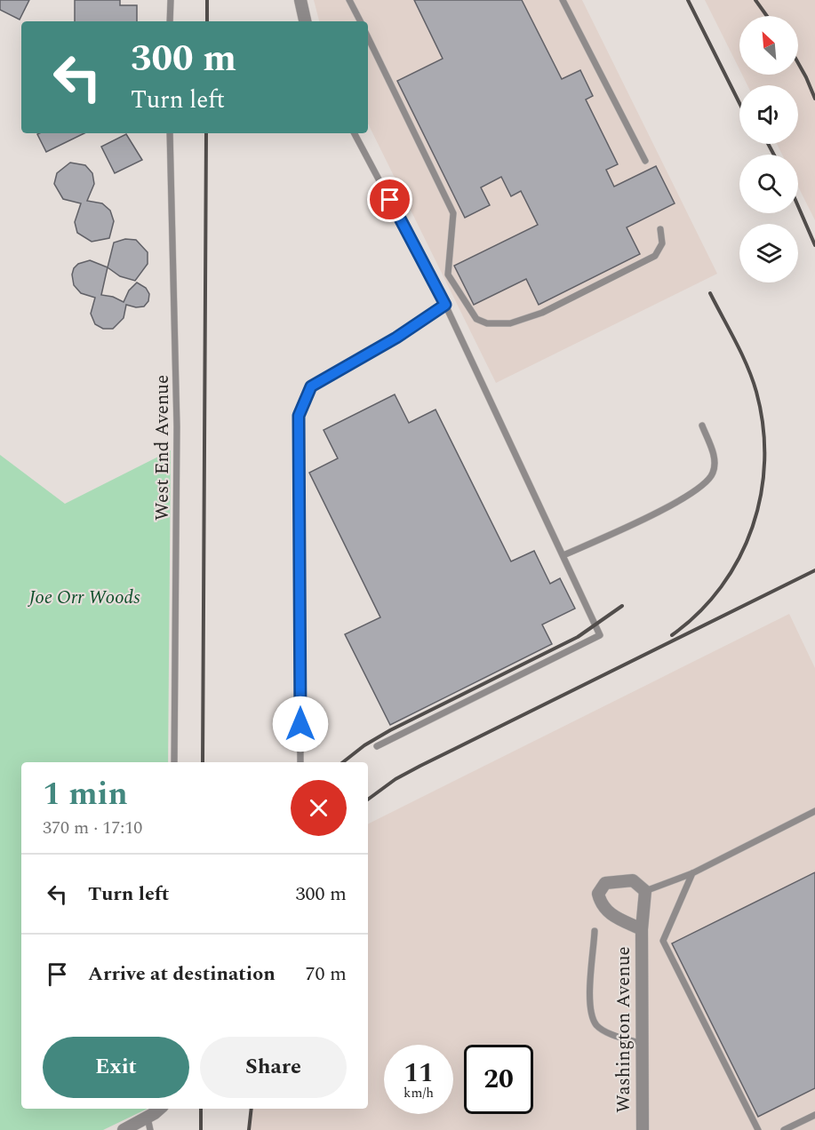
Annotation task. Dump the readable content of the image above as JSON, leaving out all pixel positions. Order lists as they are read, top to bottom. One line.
{"streets":{"street":["Washington Avenue"],"lane":["West End Avenue"]},"parks":["Joe Orr Woods"],"north":"top left","page":{"turn":["300 m","Turn left"],"heading":["1 min","370 m · 17:10"],"list":[{"name":"Turn left","value":"300 m"},{"name":"Arrive at destination","value":"70 m"}],"buttons":["Exit","Share"],"speed":"11 km/h","limit":"20"}}
